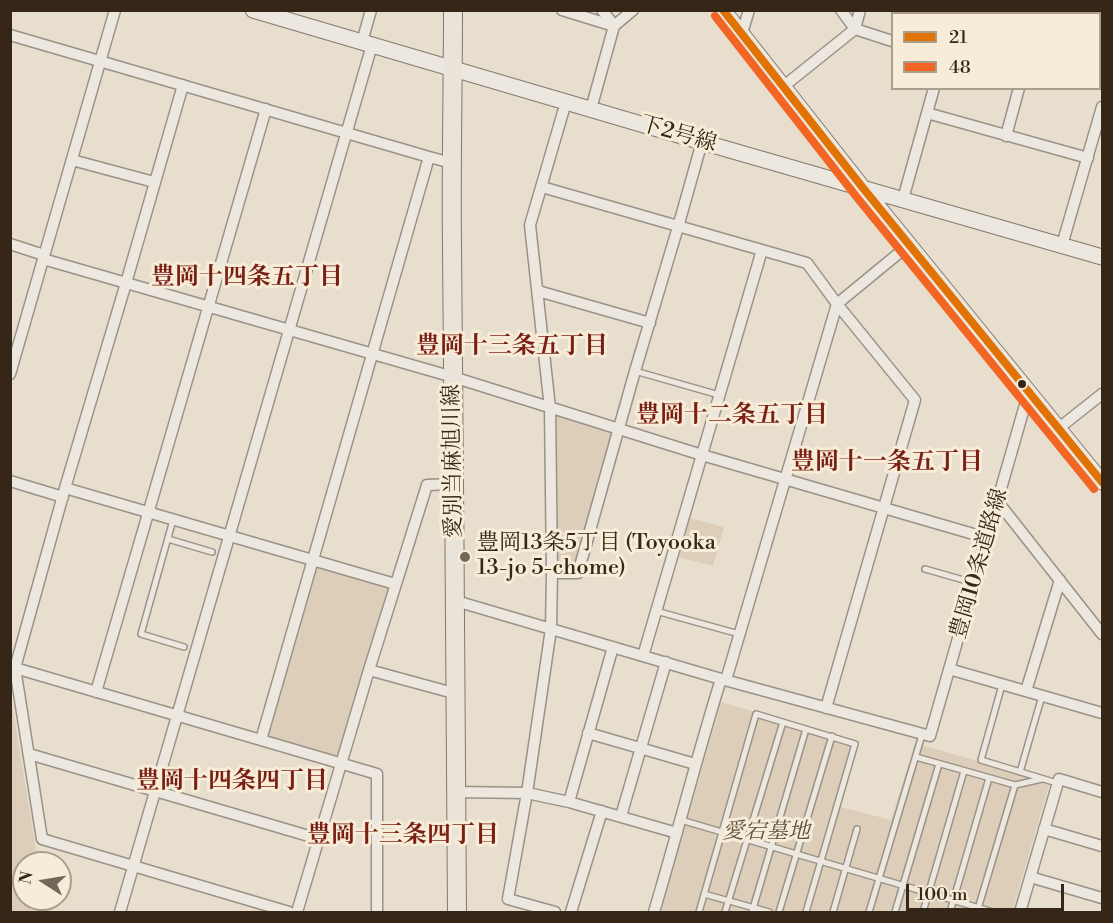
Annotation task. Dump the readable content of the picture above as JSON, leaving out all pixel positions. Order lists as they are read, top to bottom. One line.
{"streets":{"main road":["愛別当麻旭川線"],"street":["下2号線","豊岡10条道路線"]},"crossings":[["下2号線","愛別当麻旭川線"]],"districts":["豊岡十四条五丁目","豊岡十三条五丁目","豊岡十二条五丁目","豊岡十一条五丁目","豊岡十四条四丁目","豊岡十三条四丁目"],"parks":["愛宕墓地"],"places":["豊岡13条5丁目 (Toyooka 13-jo 5-chome)"],"lines":["transit line 21","transit line 48"],"legend":["21","48"],"scale_bar":"100 m","north":"left"}
